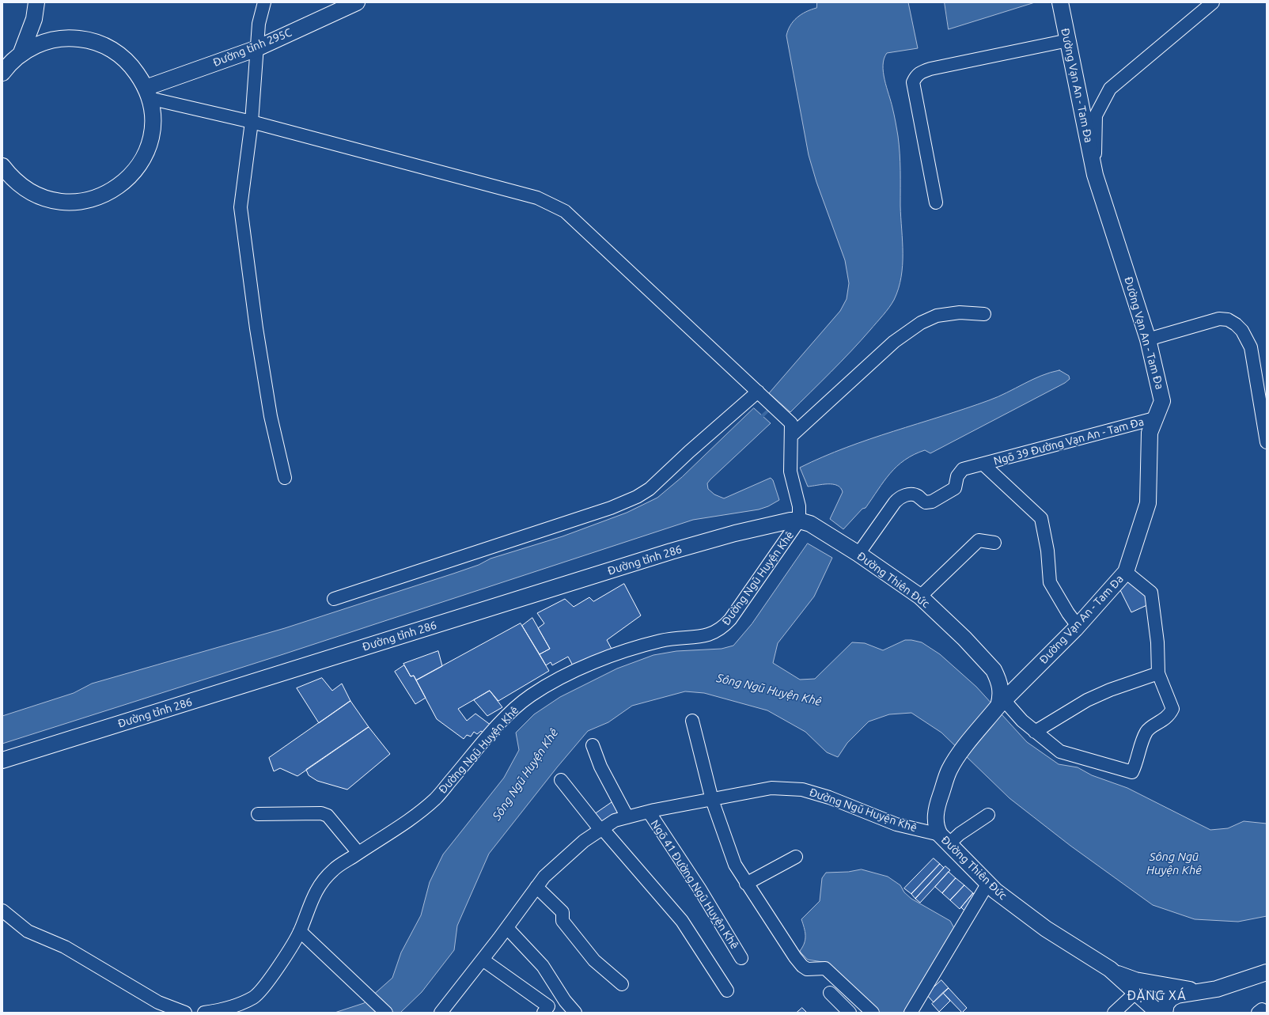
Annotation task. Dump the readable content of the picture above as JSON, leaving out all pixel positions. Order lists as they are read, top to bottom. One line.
{"streets":{"main road":["Đường tỉnh 295C","Đường Vạn An - Tam Đa","Đường tỉnh 286","Đường Thiên Đức"],"street":["Ngõ 39 Đường Vạn An - Tam Đa","Đường Ngũ Huyện Khê","Ngõ 41 Đường Ngũ Huyện Khê"]},"crossings":[["Đường Vạn An - Tam Đa","Ngõ 39 Đường Vạn An - Tam Đa"],["Đường Vạn An - Tam Đa","Đường Thiên Đức"],["Ngõ 39 Đường Vạn An - Tam Đa","Đường Thiên Đức"],["Đường tỉnh 286","Đường Ngũ Huyện Khê"],["Đường tỉnh 286","Đường Thiên Đức"],["Đường Ngũ Huyện Khê","Đường Thiên Đức"],["Đường Ngũ Huyện Khê","Ngõ 41 Đường Ngũ Huyện Khê"]],"districts":["ĐẶNG XÁ"],"water":["Sông Ngũ Huyện Khê"]}
